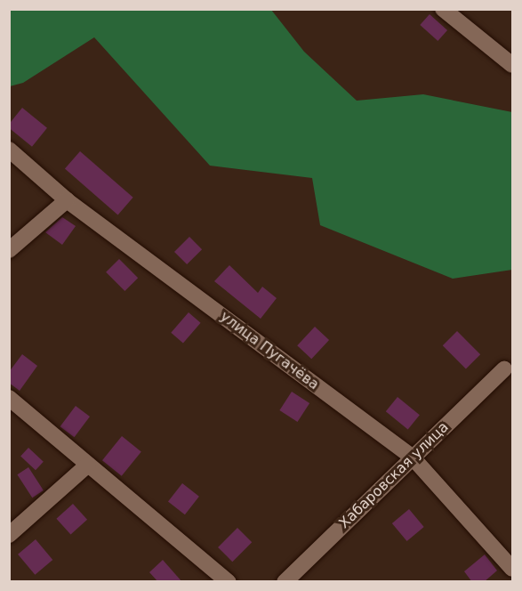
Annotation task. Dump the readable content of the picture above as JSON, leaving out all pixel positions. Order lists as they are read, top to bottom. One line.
{"streets":{"street":["улица Пугачёва","Хабаровская улица"]},"crossings":[["улица Пугачёва","Хабаровская улица"]]}
